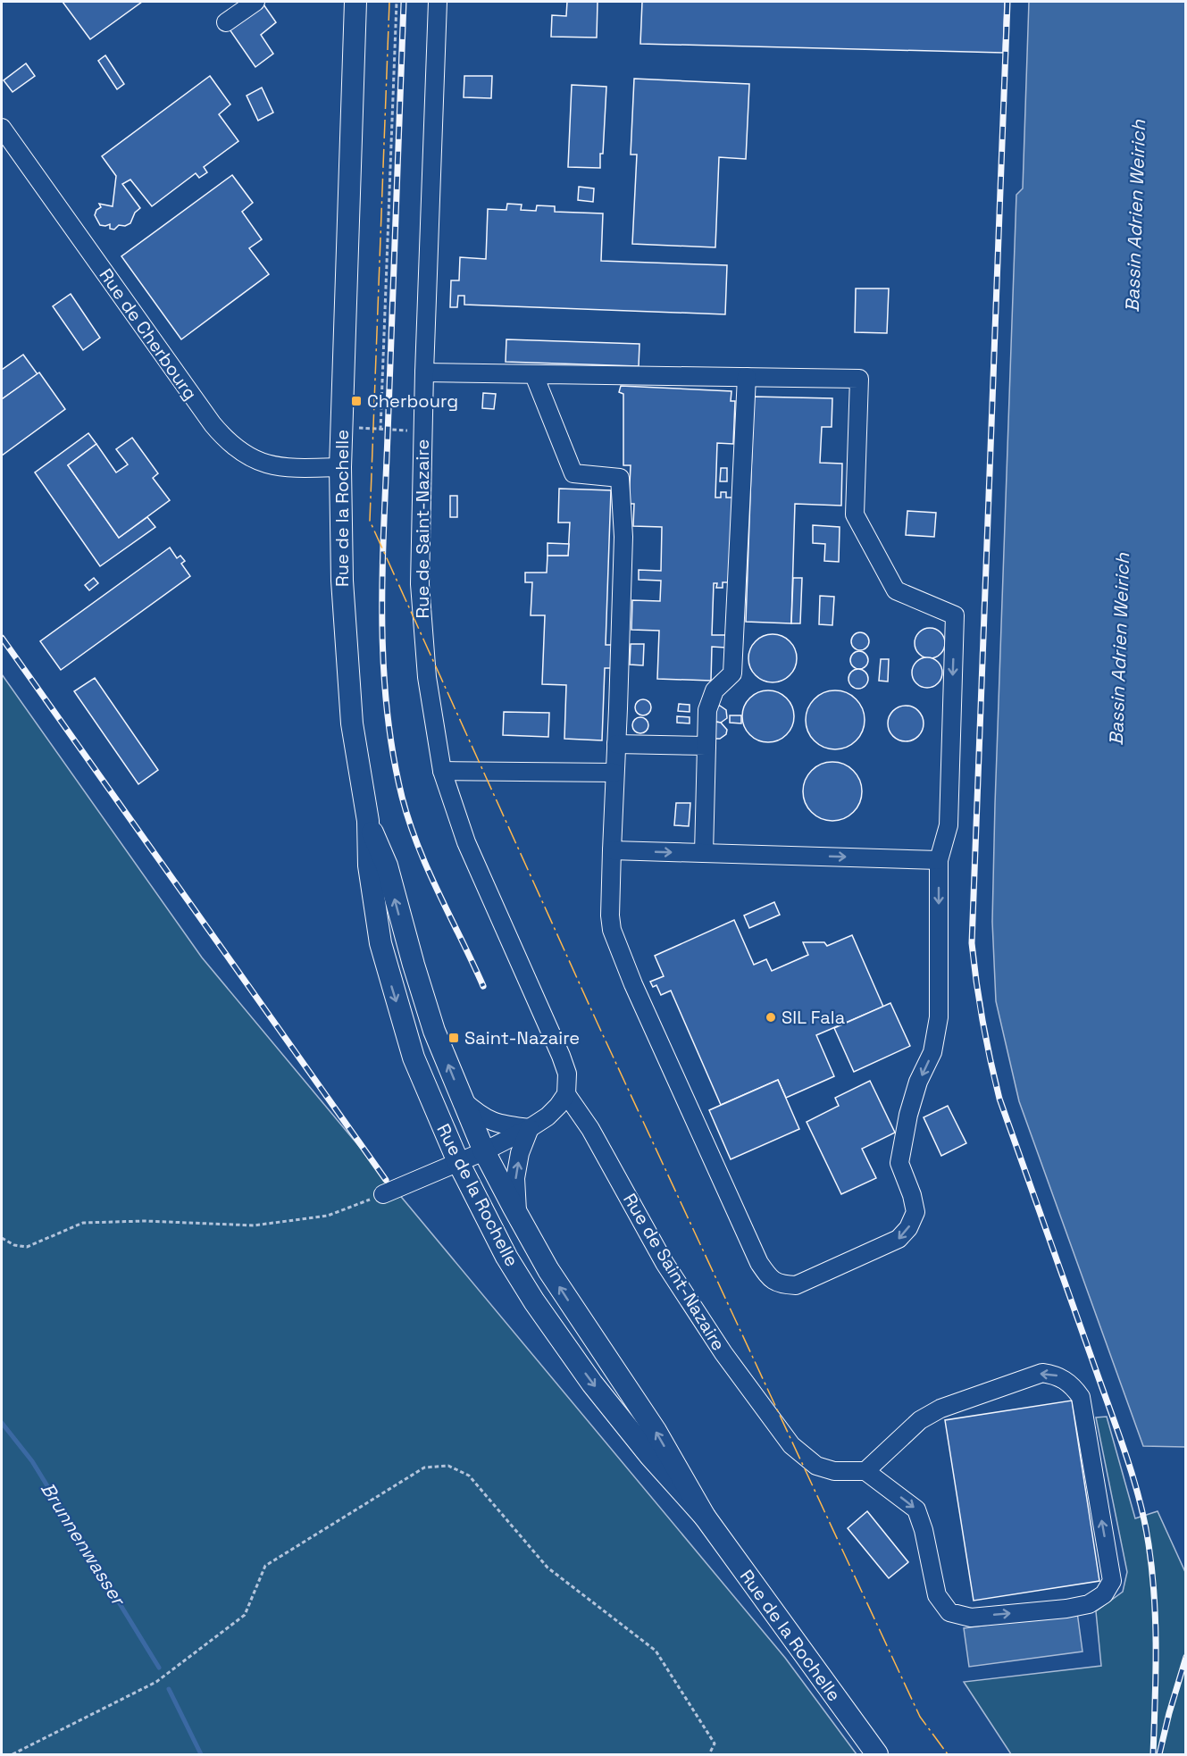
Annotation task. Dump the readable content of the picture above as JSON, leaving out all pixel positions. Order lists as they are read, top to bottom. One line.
{"streets":{"main road":["Rue de la Rochelle"],"street":["Rue de Cherbourg","Rue de Saint-Nazaire"]},"crossings":[["Rue de Cherbourg","Rue de la Rochelle"]],"water":["Bassin Adrien Weirich","Brunnenwasser"],"places":{"transit":["Cherbourg","Saint-Nazaire"],"other":["SIL Fala"]}}
